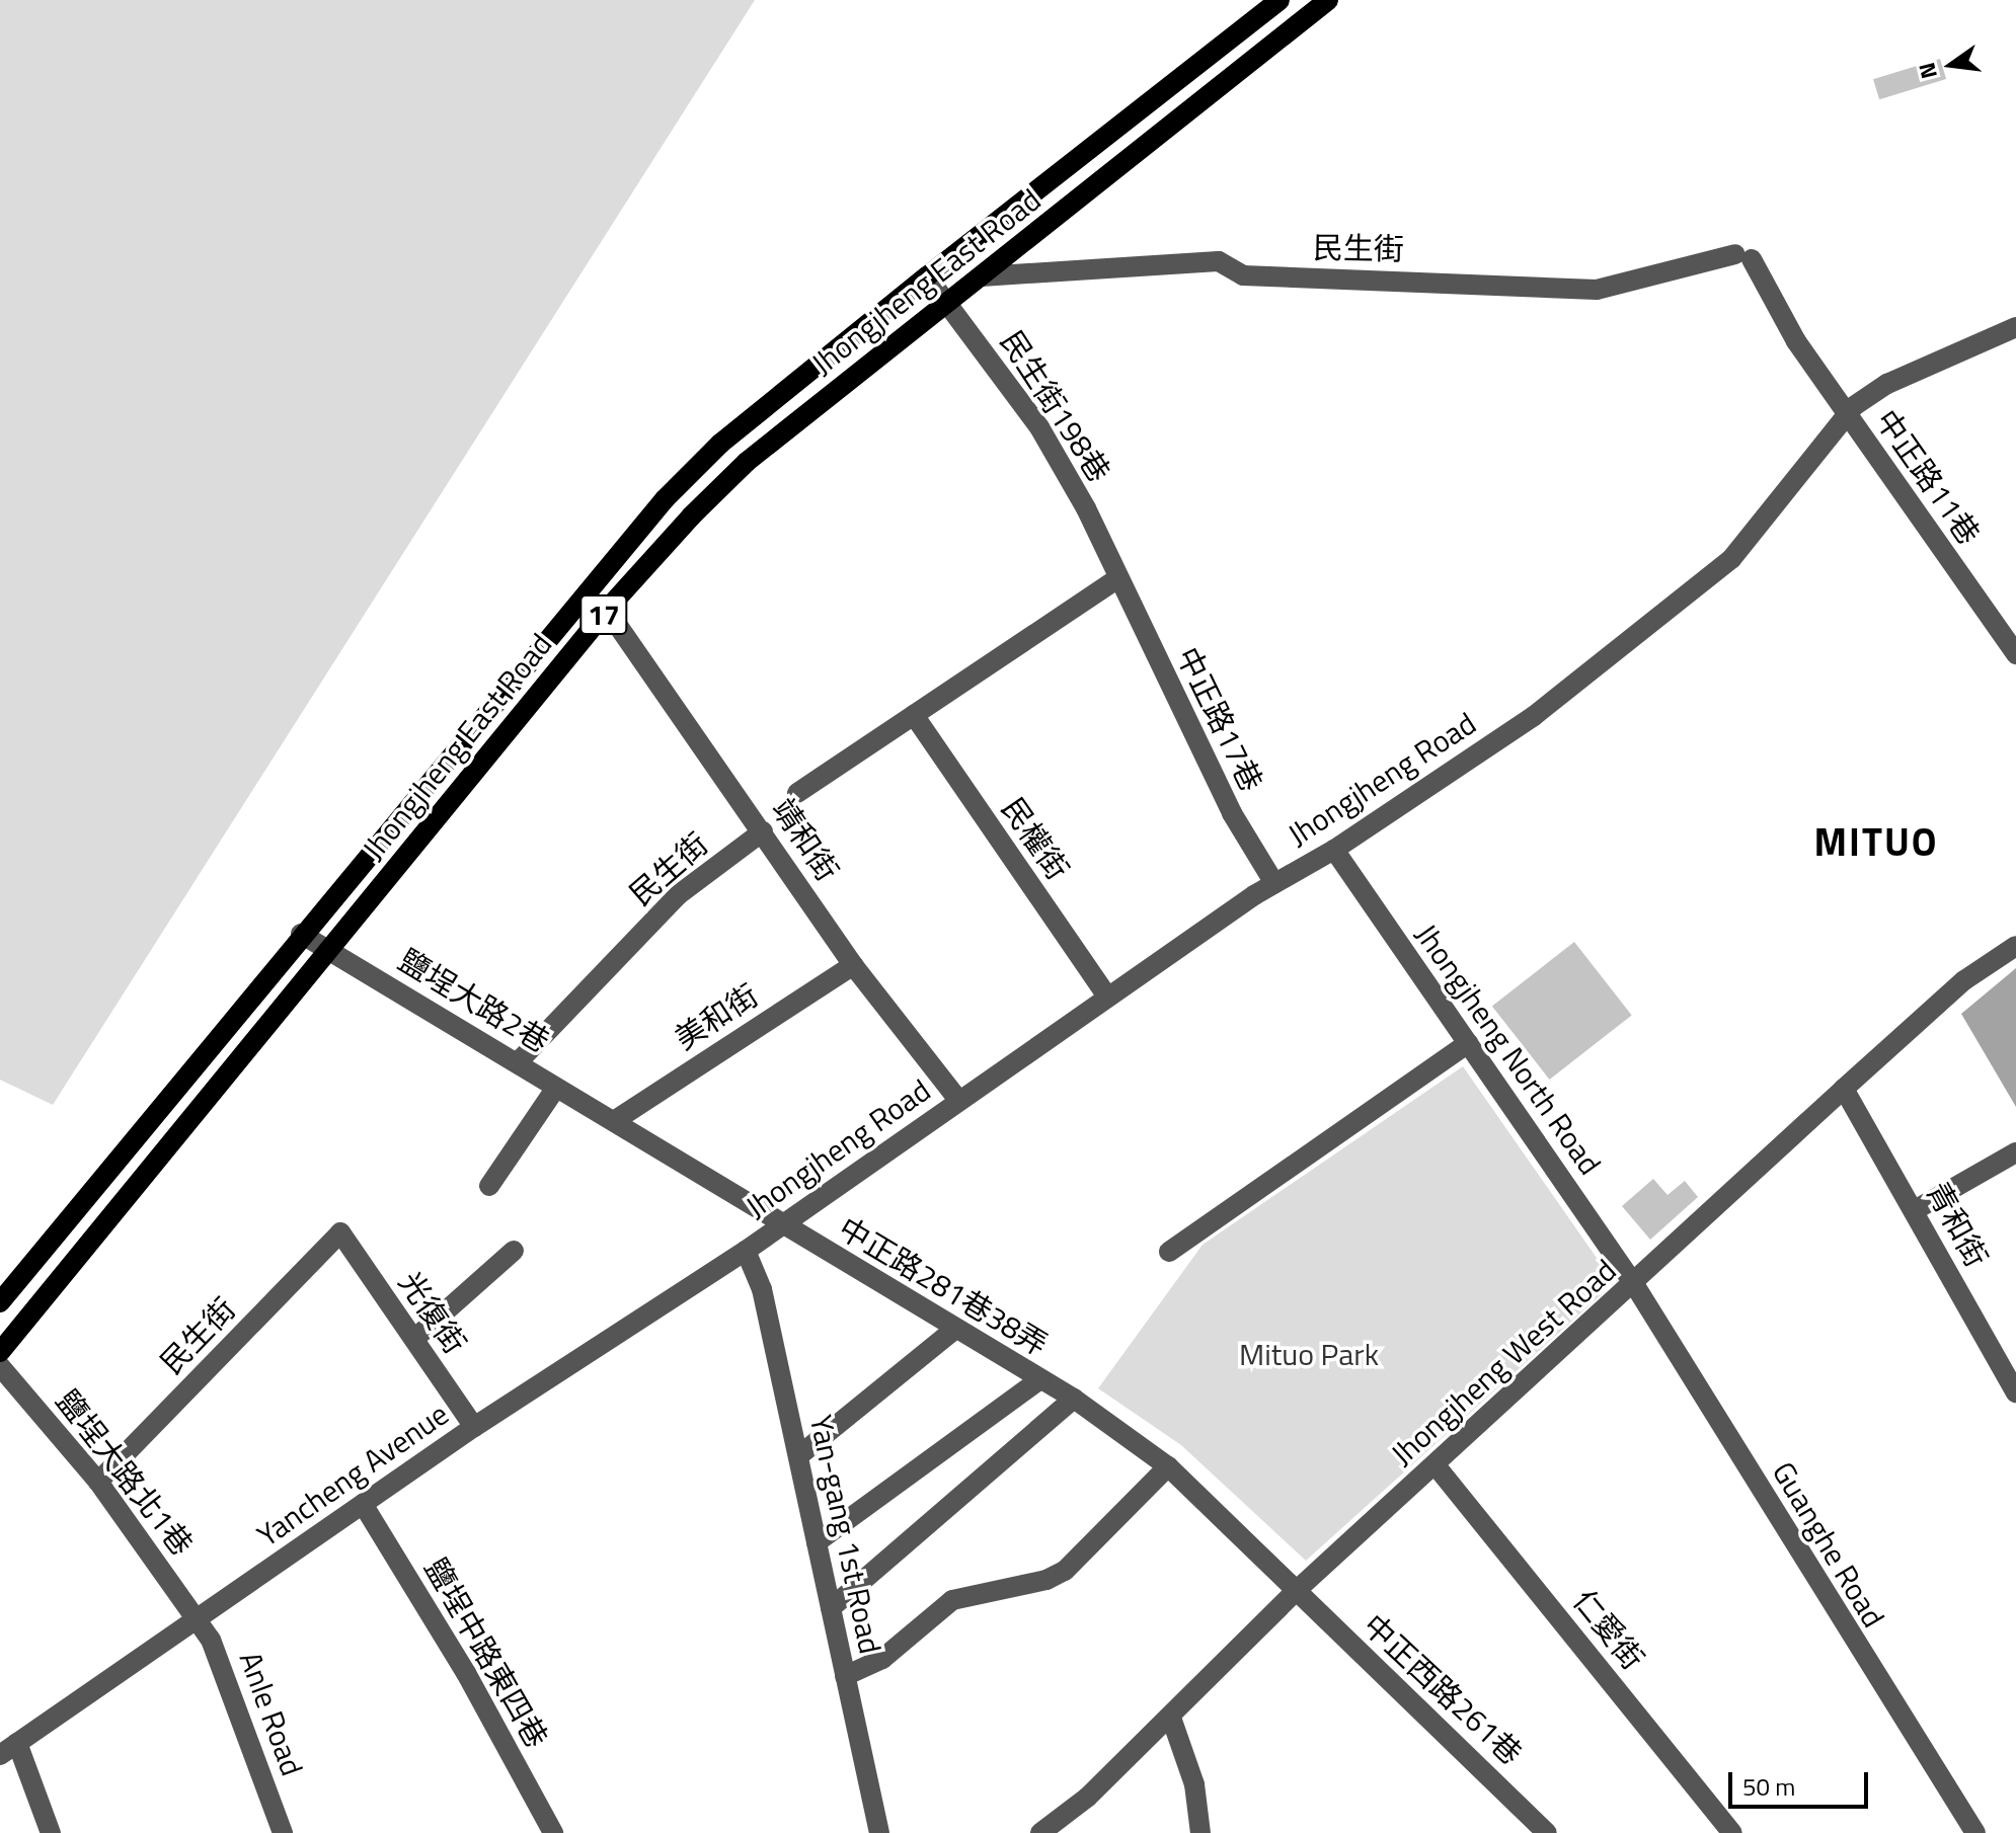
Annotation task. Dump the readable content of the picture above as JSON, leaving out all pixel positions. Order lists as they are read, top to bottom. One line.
{"streets":{"main road":["Jhongjheng East Road","17"],"street":["民生街","民生街198巷","中正路11巷","中正路17巷","Jhongjheng Road","民權街","靖和街","鹽埕大路2巷","美和街","Jhongjheng North Road","青和街","中正路281巷38弄","光復街","Jhongjheng West Road","鹽埕大路北1巷","Yancheng Avenue","Yan-gang 1st Road","Guanghe Road","仁愛街","鹽埕中路東四巷","中正西路261巷","Anle Road"]},"crossings":[["民生街","Jhongjheng East Road"],["民生街","中正路11巷"],["民生街","靖和街"],["民生街","鹽埕大路2巷"],["民生街","光復街"],["民生街","鹽埕大路北1巷"],["Jhongjheng East Road","民生街198巷"],["Jhongjheng East Road","靖和街"],["Jhongjheng East Road","鹽埕大路2巷"],["民生街198巷","中正路17巷"],["中正路11巷","Jhongjheng Road"],["中正路17巷","Jhongjheng Road"],["Jhongjheng Road","民權街"],["Jhongjheng Road","靖和街"],["Jhongjheng Road","鹽埕大路2巷"],["Jhongjheng Road","Jhongjheng North Road"],["Jhongjheng Road","中正路281巷38弄"],["Jhongjheng Road","Yancheng Avenue"],["Jhongjheng Road","Yan-gang 1st Road"],["靖和街","美和街"],["鹽埕大路2巷","美和街"],["鹽埕大路2巷","中正路281巷38弄"],["Jhongjheng North Road","Jhongjheng West Road"],["Jhongjheng North Road","Guanghe Road"],["青和街","Jhongjheng West Road"],["中正路281巷38弄","中正西路261巷"],["光復街","Yancheng Avenue"],["Jhongjheng West Road","Guanghe Road"],["Jhongjheng West Road","仁愛街"],["Jhongjheng West Road","中正西路261巷"],["鹽埕大路北1巷","Yancheng Avenue"],["鹽埕大路北1巷","Anle Road"],["Yancheng Avenue","Yan-gang 1st Road"],["Yancheng Avenue","鹽埕中路東四巷"],["Yancheng Avenue","Anle Road"]],"districts":["MITUO"],"parks":["Mituo Park"],"scale_bar":"50 m","north":"left"}
